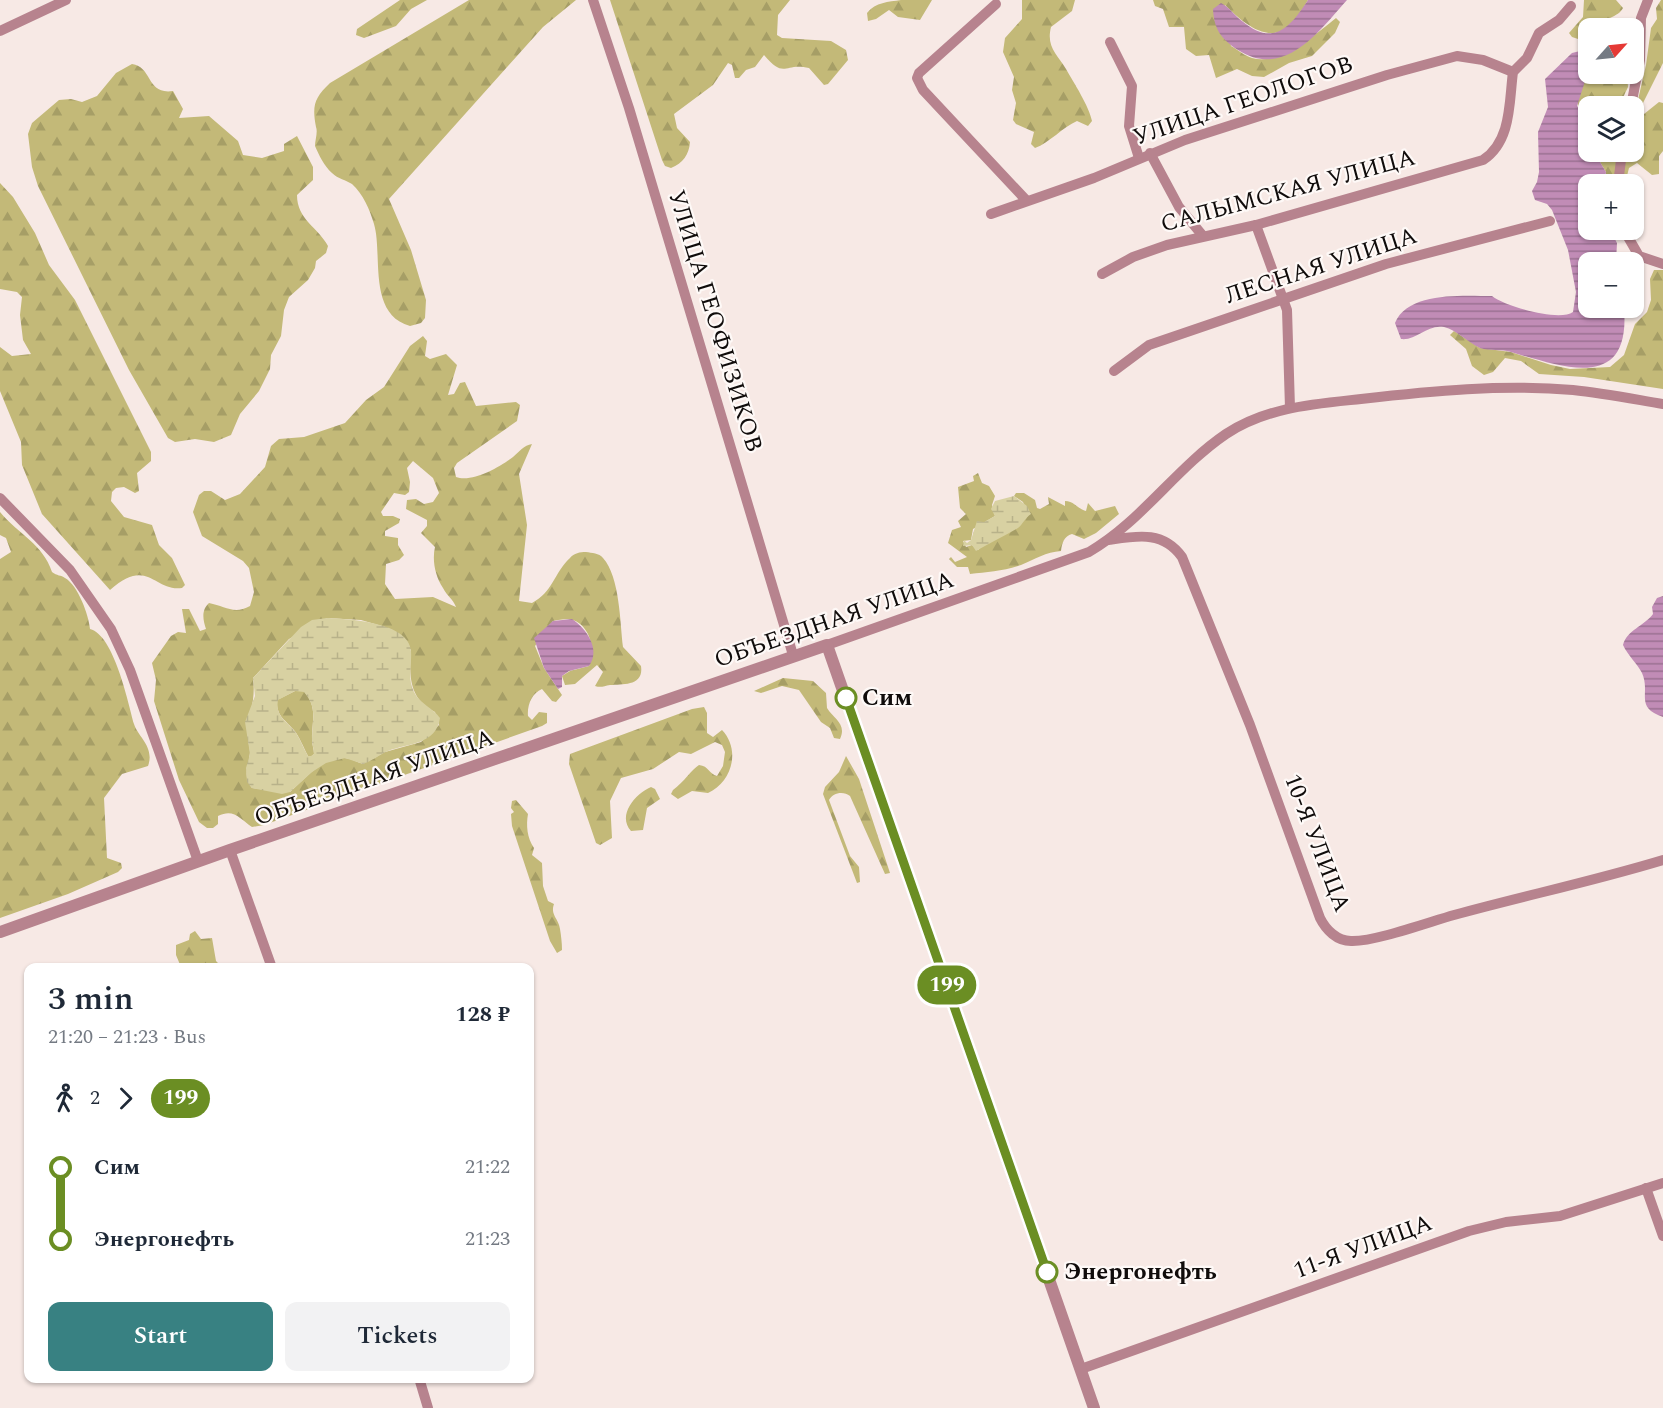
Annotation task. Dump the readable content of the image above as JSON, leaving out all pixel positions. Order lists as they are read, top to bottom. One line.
{"streets":{"street":["УЛИЦА ГЕОЛОГОВ","САЛЫМСКАЯ УЛИЦА","ЛЕСНАЯ УЛИЦА","УЛИЦА ГЕОФИЗИКОВ","ОБЪЕЗДНАЯ УЛИЦА","10-Я УЛИЦА","11-Я УЛИЦА"]},"crossings":[["УЛИЦА ГЕОЛОГОВ","САЛЫМСКАЯ УЛИЦА"],["УЛИЦА ГЕОФИЗИКОВ","ОБЪЕЗДНАЯ УЛИЦА"],["ОБЪЕЗДНАЯ УЛИЦА","10-Я УЛИЦА"]],"places":["Сим","Энергонефть"],"lines":["bus line 199"],"north":"top right","page":{"on_map":"199","map_buttons":["+","−"],"heading":["3 min","21:20 – 21:23 · Bus","128 ₽"],"legs":["2","199"],"list":[{"name":"Сим","value":"21:22"},{"name":"Энергонефть","value":"21:23"}],"buttons":["Start","Tickets"]}}
